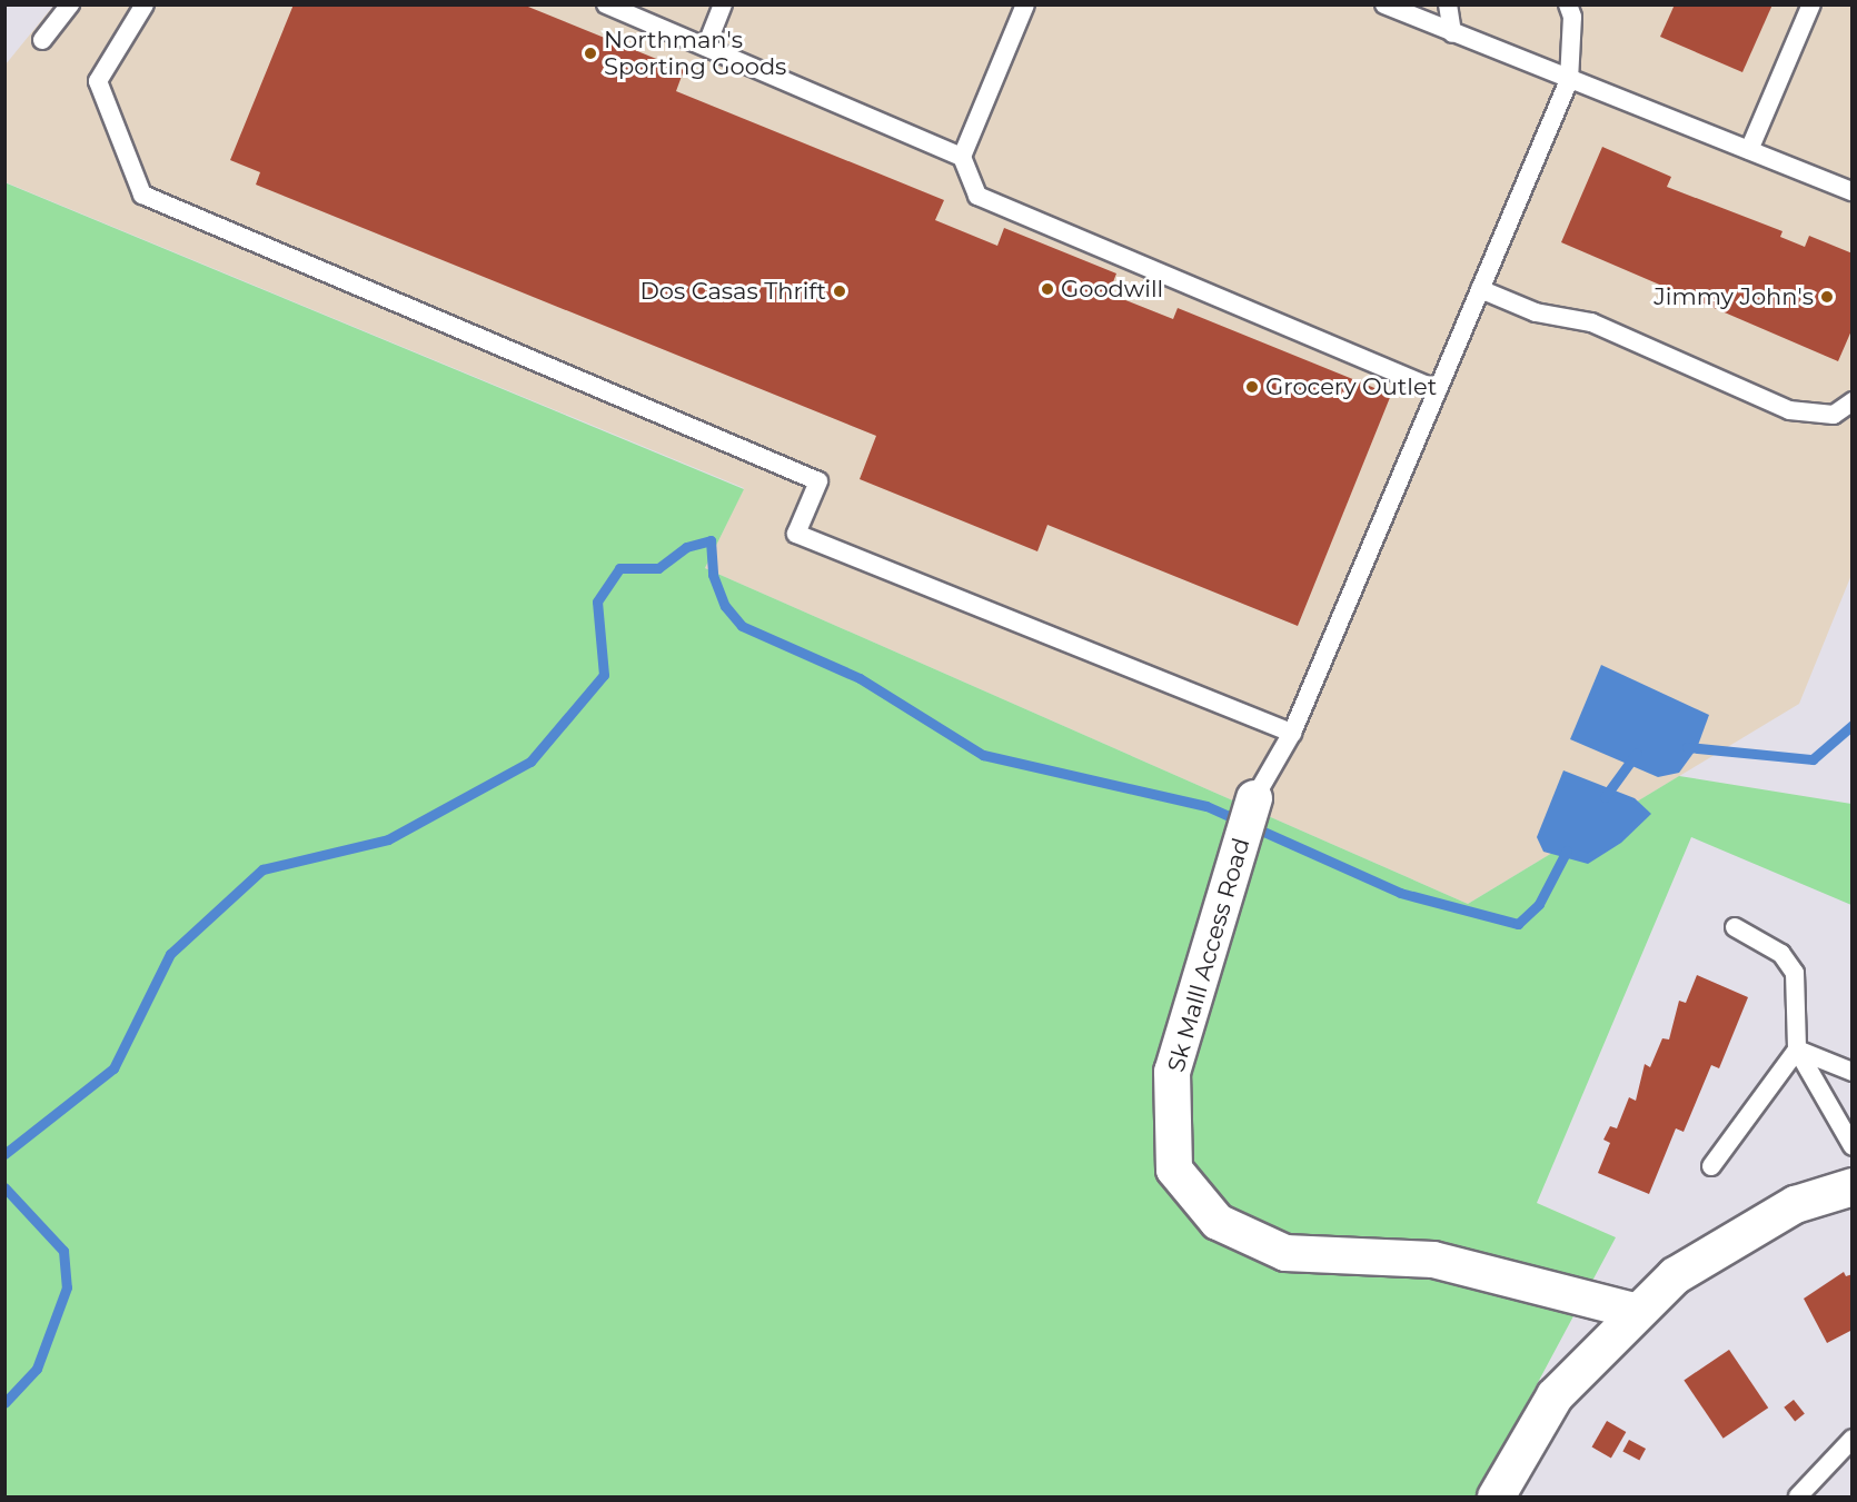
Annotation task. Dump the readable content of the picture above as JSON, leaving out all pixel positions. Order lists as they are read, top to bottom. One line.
{"streets":{"street":["Sk Malll Access Road"]},"places":["Northman's Sporting Goods","Goodwill","Dos Casas Thrift","Jimmy John's","Grocery Outlet"]}
